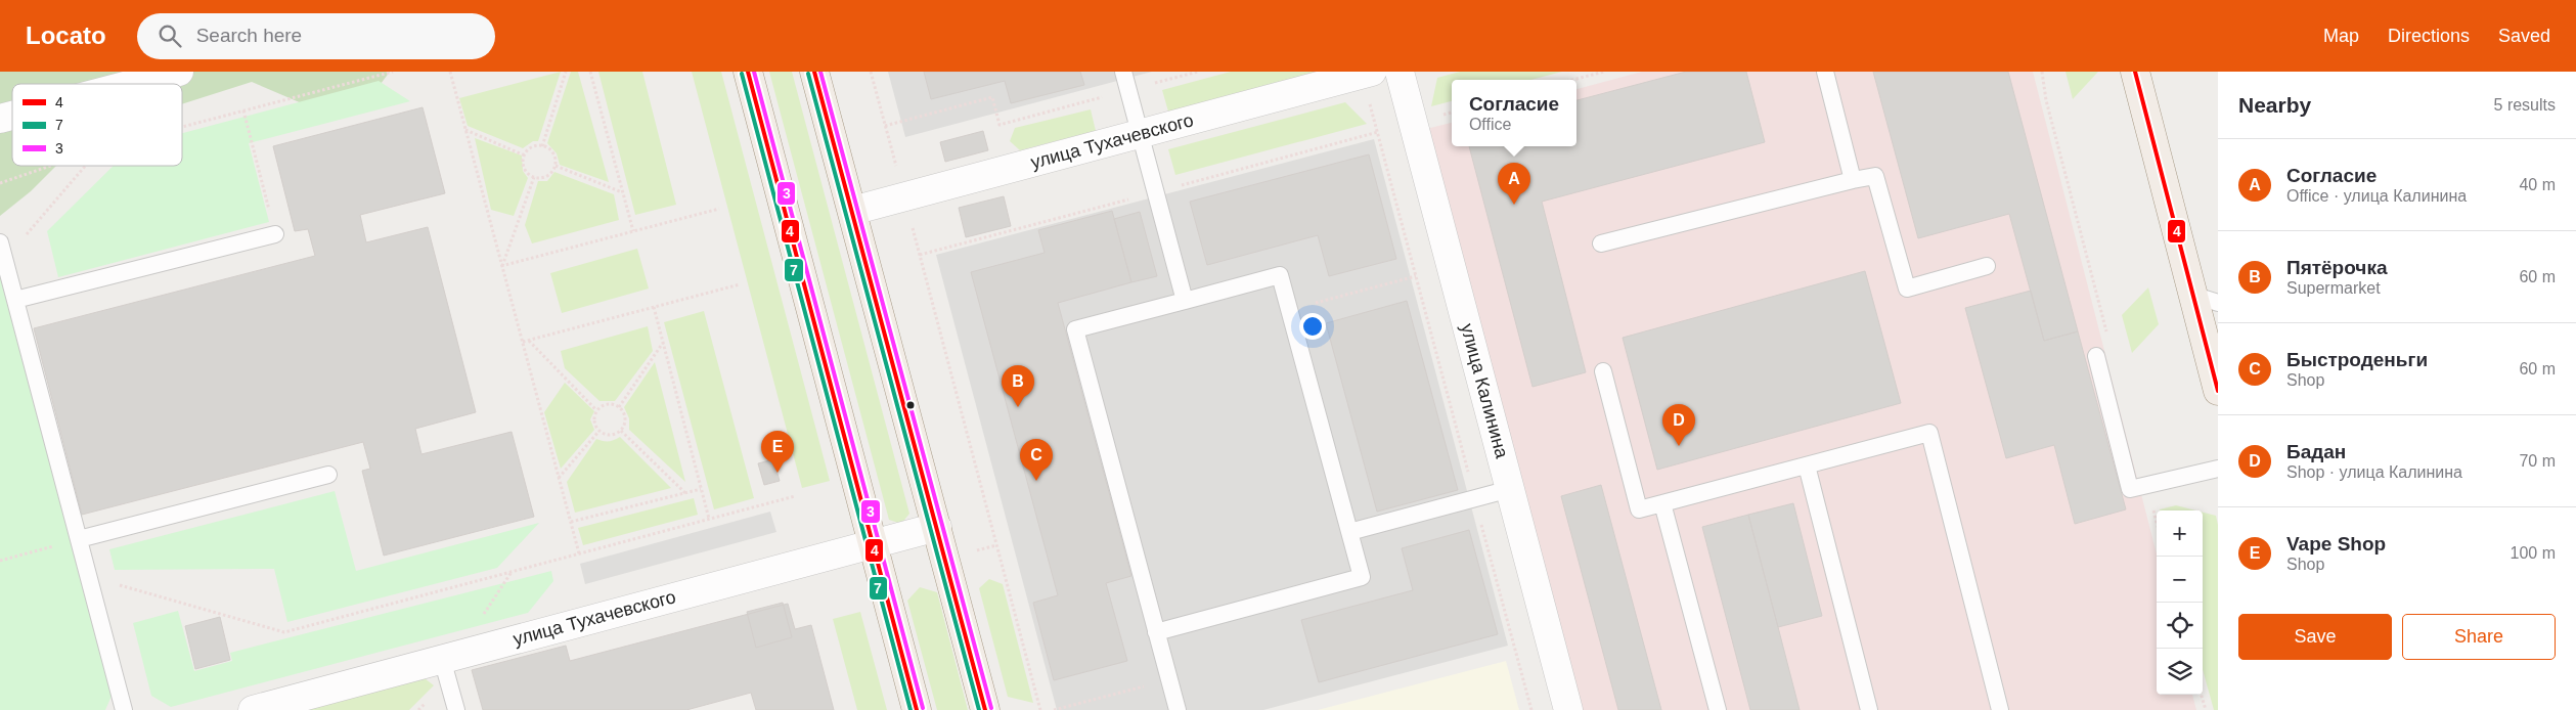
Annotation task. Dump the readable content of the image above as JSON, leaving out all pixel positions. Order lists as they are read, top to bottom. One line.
{"streets":{"street":["улица Тухачевского","улица Калинина"]},"lines":["transit line 4","transit line 3","transit line 7"],"legend":["4","7","3"],"page":{"header":"Locato","search":"Search here","nav":["Map","Directions","Saved"],"heading":["Nearby","5 results"],"popup":["Согласие","Office"],"list":[{"mark":"A","name":"Согласие","note":"Office · улица Калинина","value":"40 m"},{"mark":"B","name":"Пятёрочка","note":"Supermarket","value":"60 m"},{"mark":"C","name":"Быстроденьги","note":"Shop","value":"60 m"},{"mark":"D","name":"Бадан","note":"Shop · улица Калинина","value":"70 m"},{"mark":"E","name":"Vape Shop","note":"Shop","value":"100 m"}],"pins":["A","B","D","E","C"],"map_buttons":["+","−"],"buttons":["Save","Share"]}}
